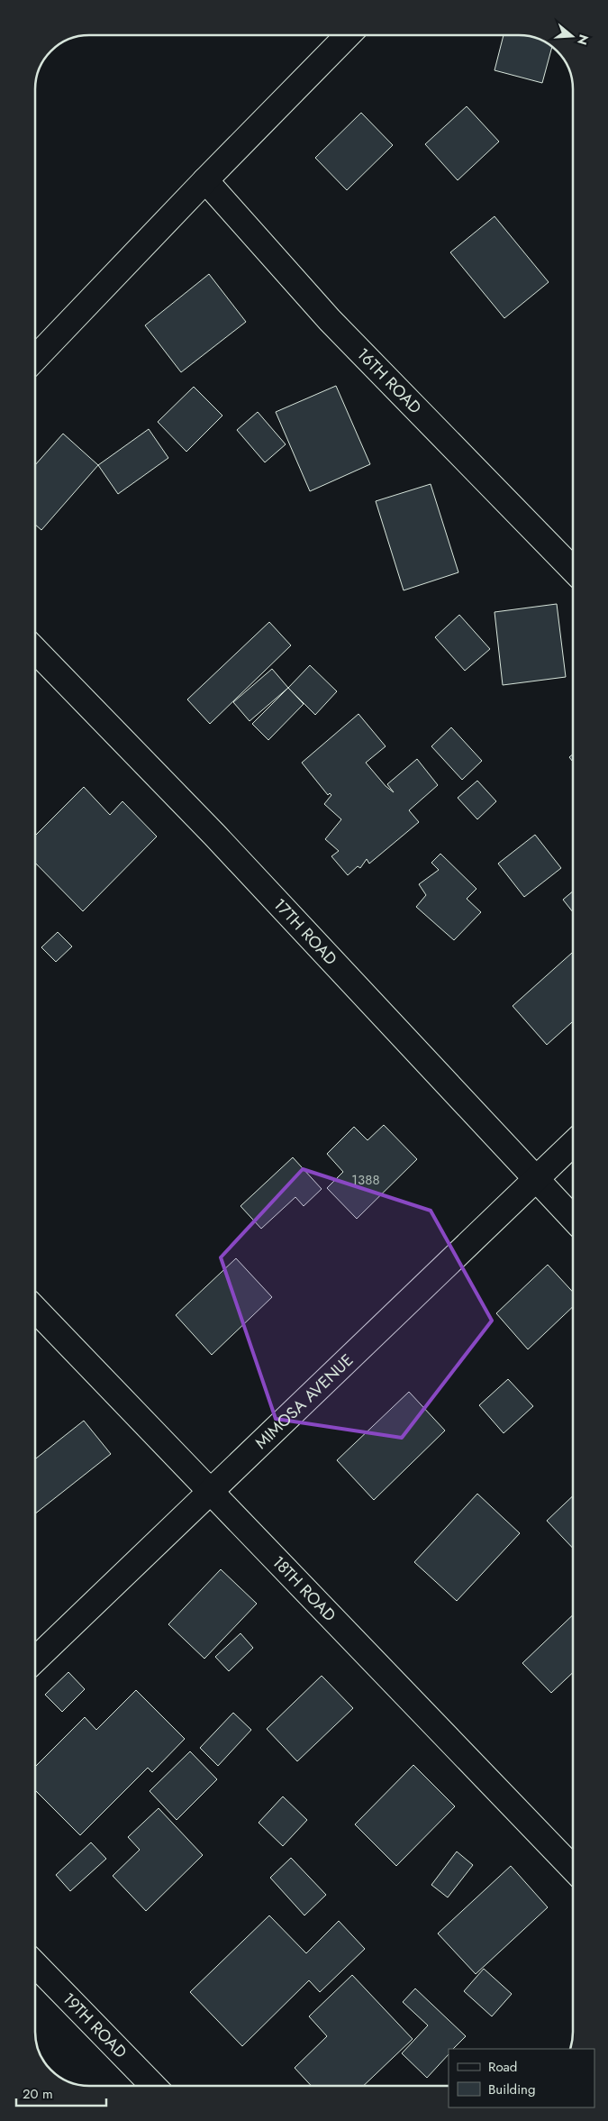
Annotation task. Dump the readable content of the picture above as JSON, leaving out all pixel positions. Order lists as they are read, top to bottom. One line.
{"streets":{"street":["16TH ROAD","17TH ROAD","MIMOSA AVENUE","18TH ROAD","19TH ROAD"]},"crossings":[["17TH ROAD","MIMOSA AVENUE"],["MIMOSA AVENUE","18TH ROAD"]],"house_numbers":["1388"],"legend":["Road","Building"],"scale_bar":"20 m","north":"right"}
